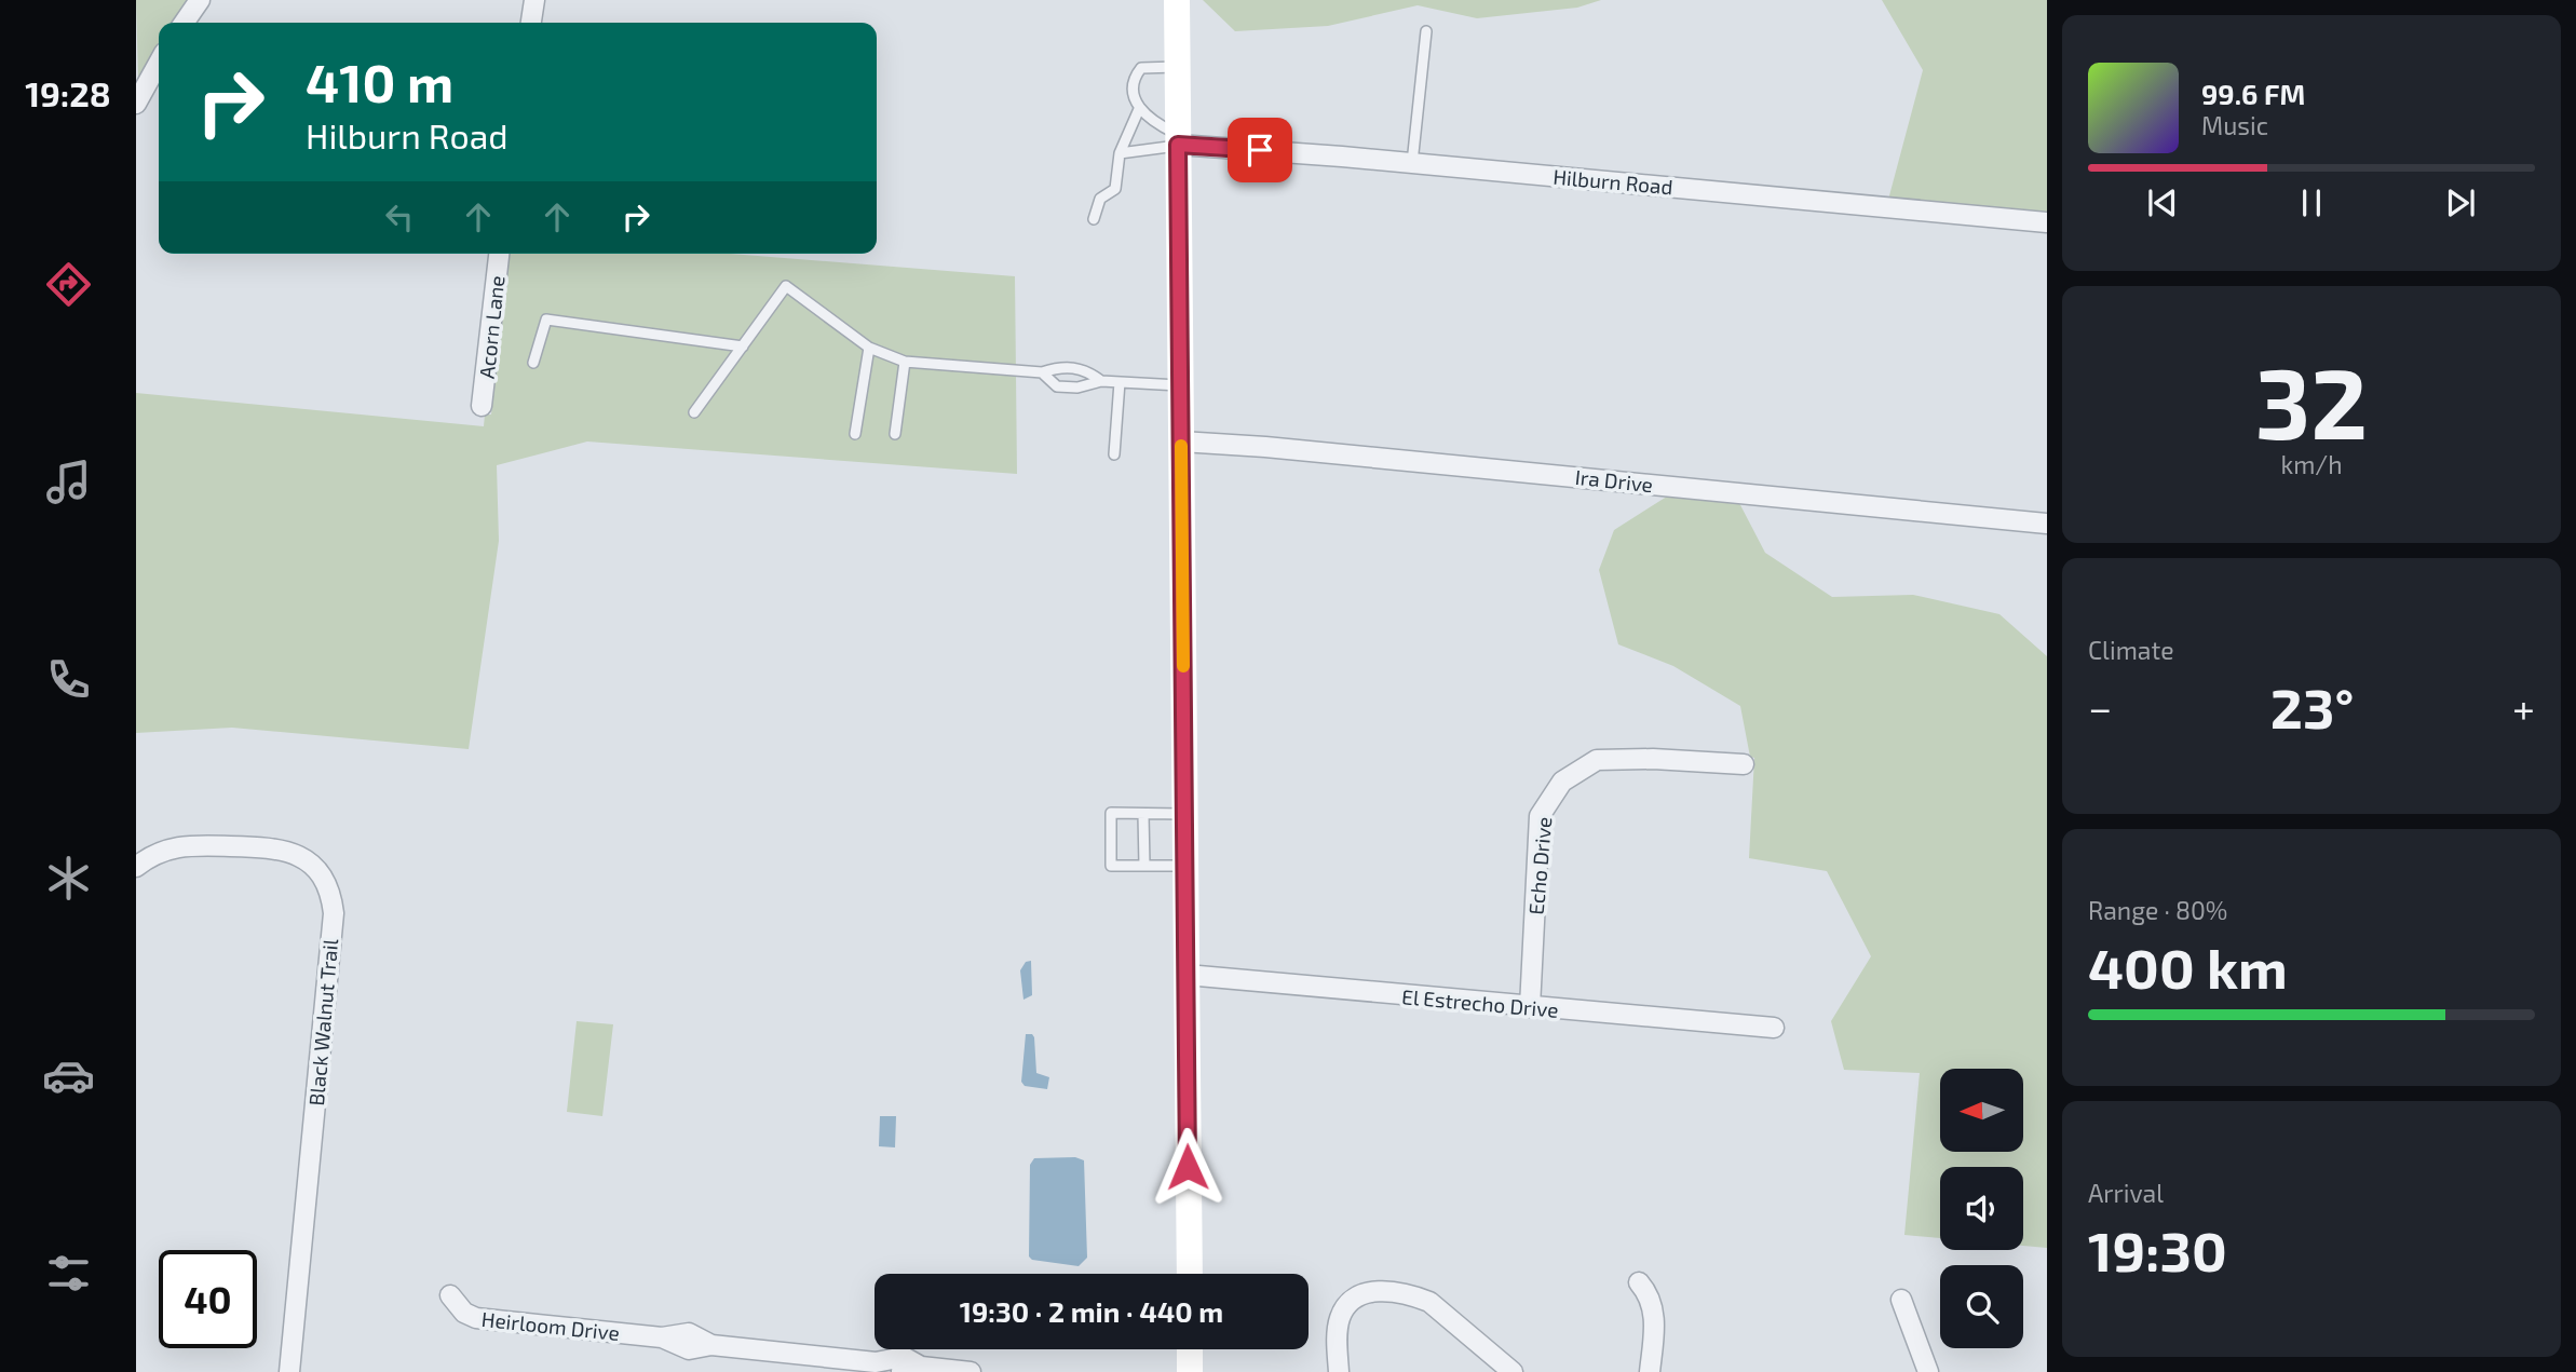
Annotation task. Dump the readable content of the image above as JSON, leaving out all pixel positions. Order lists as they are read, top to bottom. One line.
{"streets":{"street":["Hilburn Road","Acorn Lane","Ira Drive","Echo Drive","El Estrecho Drive","Black Walnut Trail","Heirloom Drive"]},"crossings":[["Echo Drive","El Estrecho Drive"]],"north":"left","page":{"tabs":"19:28","turn":["410 m","Hilburn Road"],"song":["99.6 FM","Music"],"tile":[["32","km/h"],"Climate",["Range · 80%","400 km"],["Arrival","19:30"]],"heat":["−","23°","+"],"limit":"40","trip":"19:30 · 2 min · 440 m"}}
